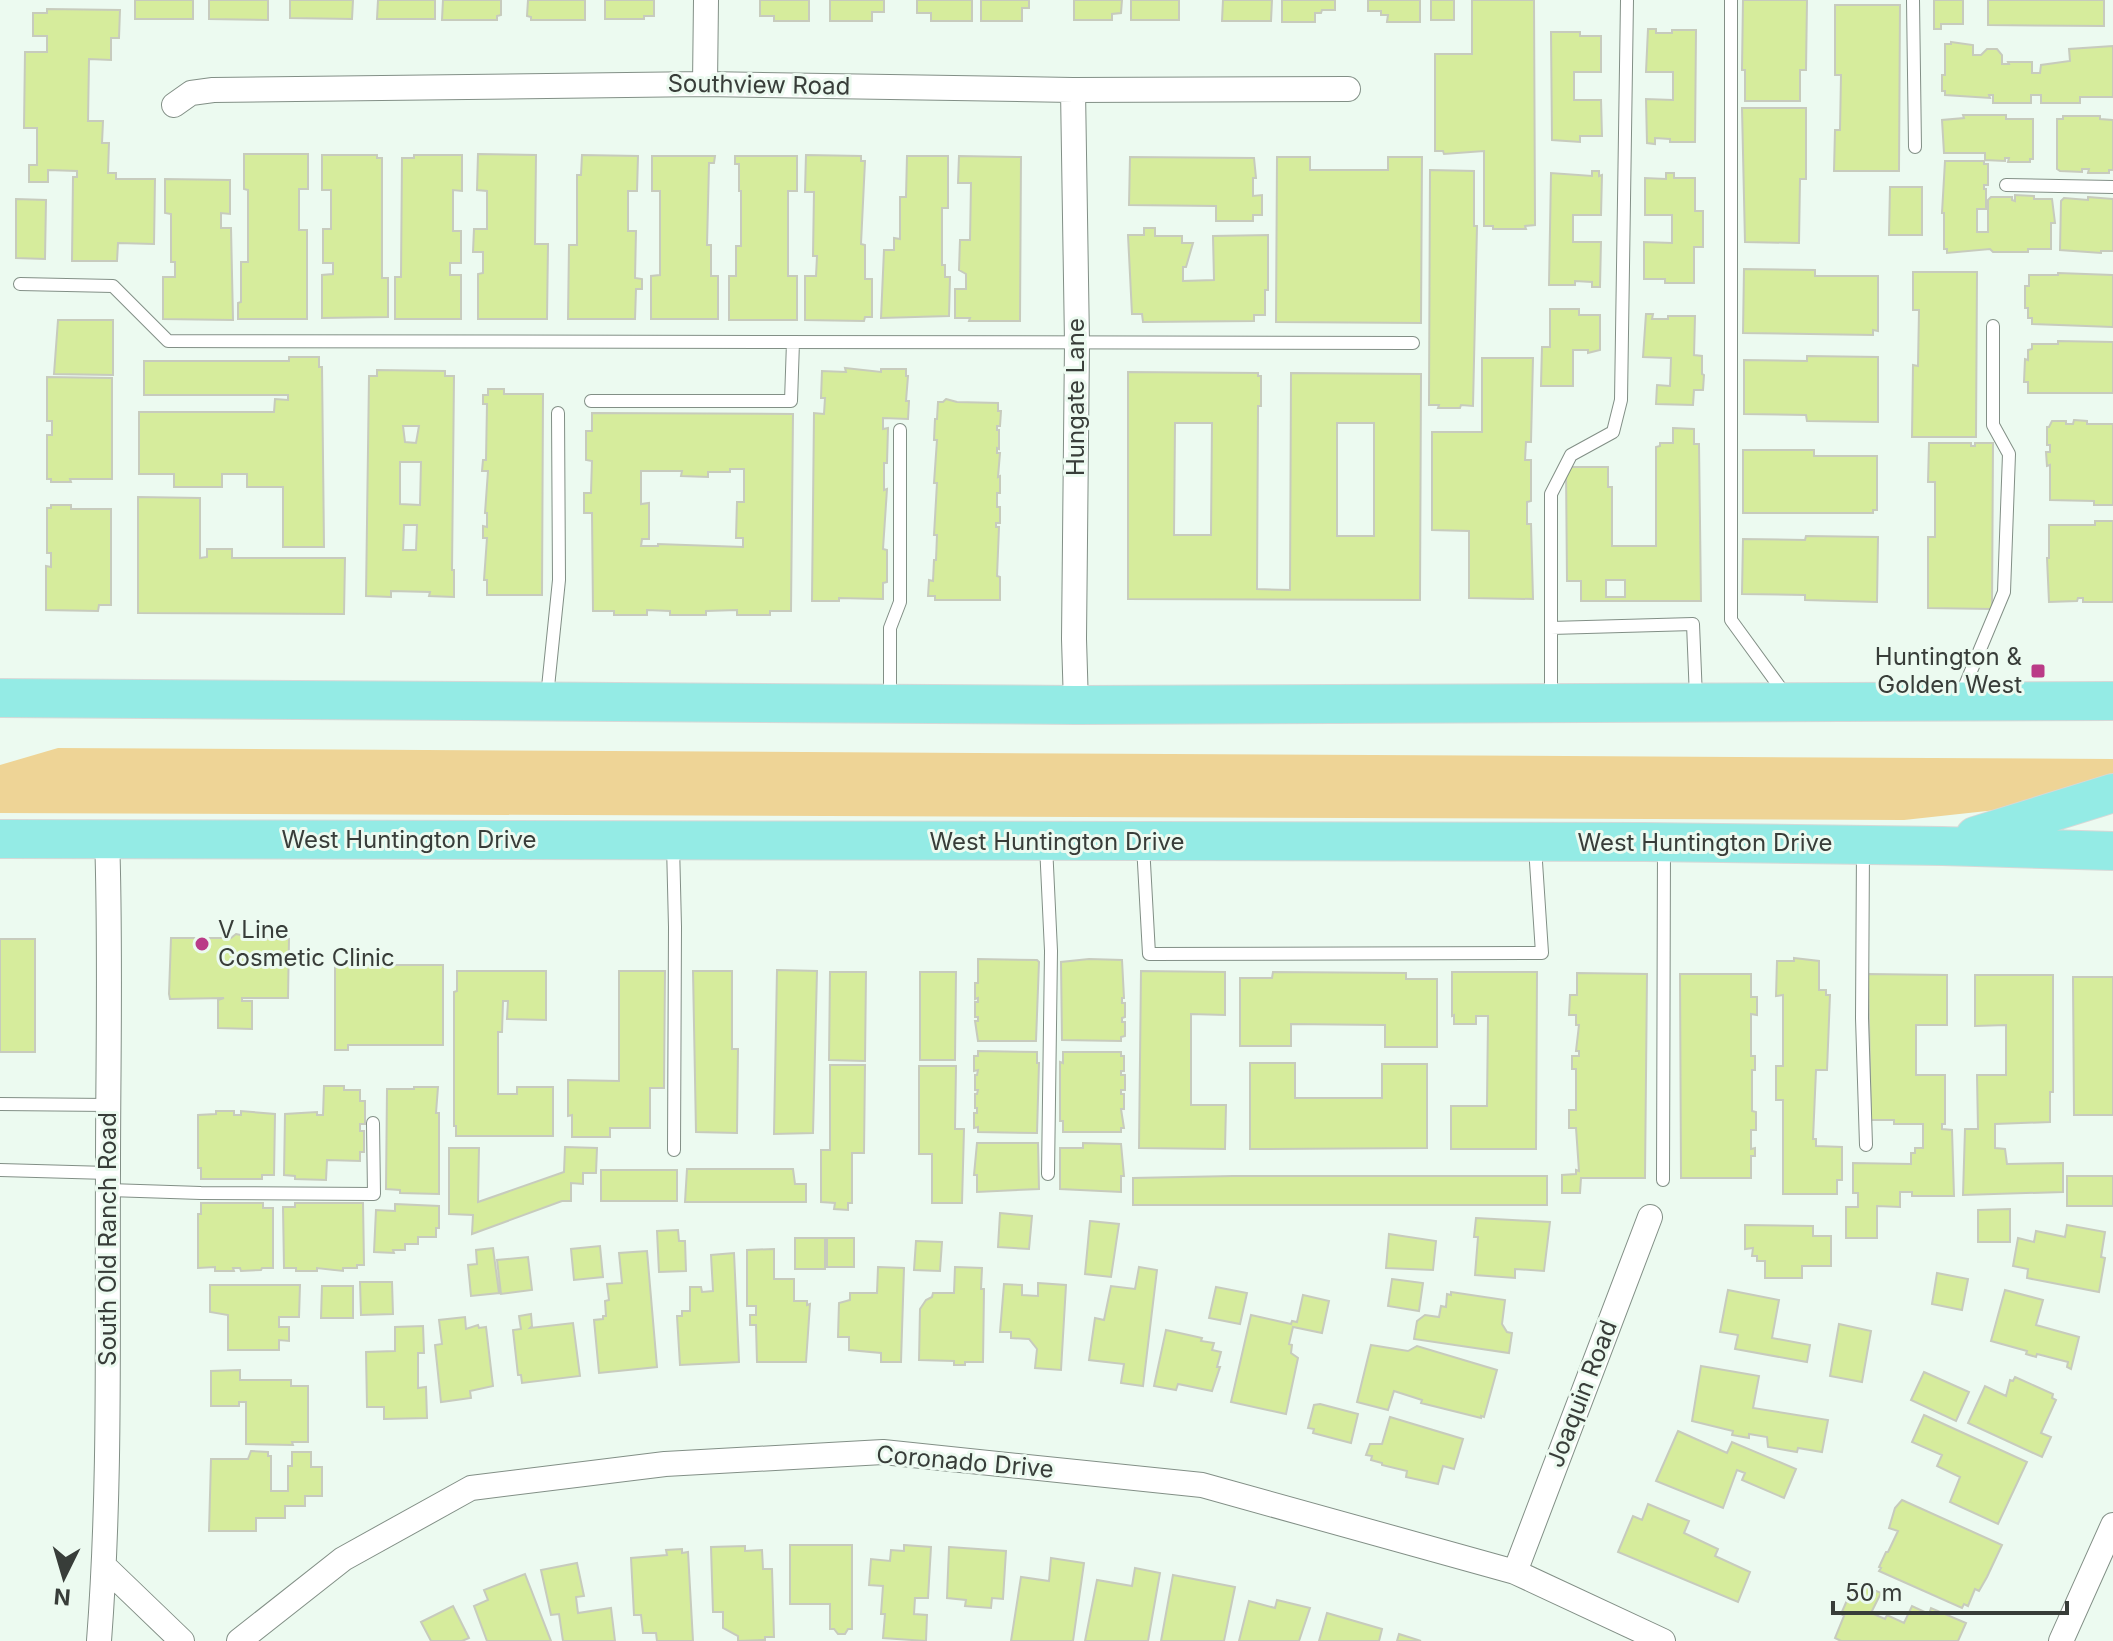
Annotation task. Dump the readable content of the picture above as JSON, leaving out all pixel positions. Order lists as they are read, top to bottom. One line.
{"streets":{"main road":["West Huntington Drive"],"street":["Southview Road","Hungate Lane","South Old Ranch Road","Joaquin Road","Coronado Drive"]},"crossings":[["Southview Road","Hungate Lane"],["West Huntington Drive","South Old Ranch Road"],["Joaquin Road","Coronado Drive"]],"places":{"transit":["Huntington & Golden West"],"other":["V Line Cosmetic Clinic"]},"scale_bar":"50 m","north":"bottom"}
